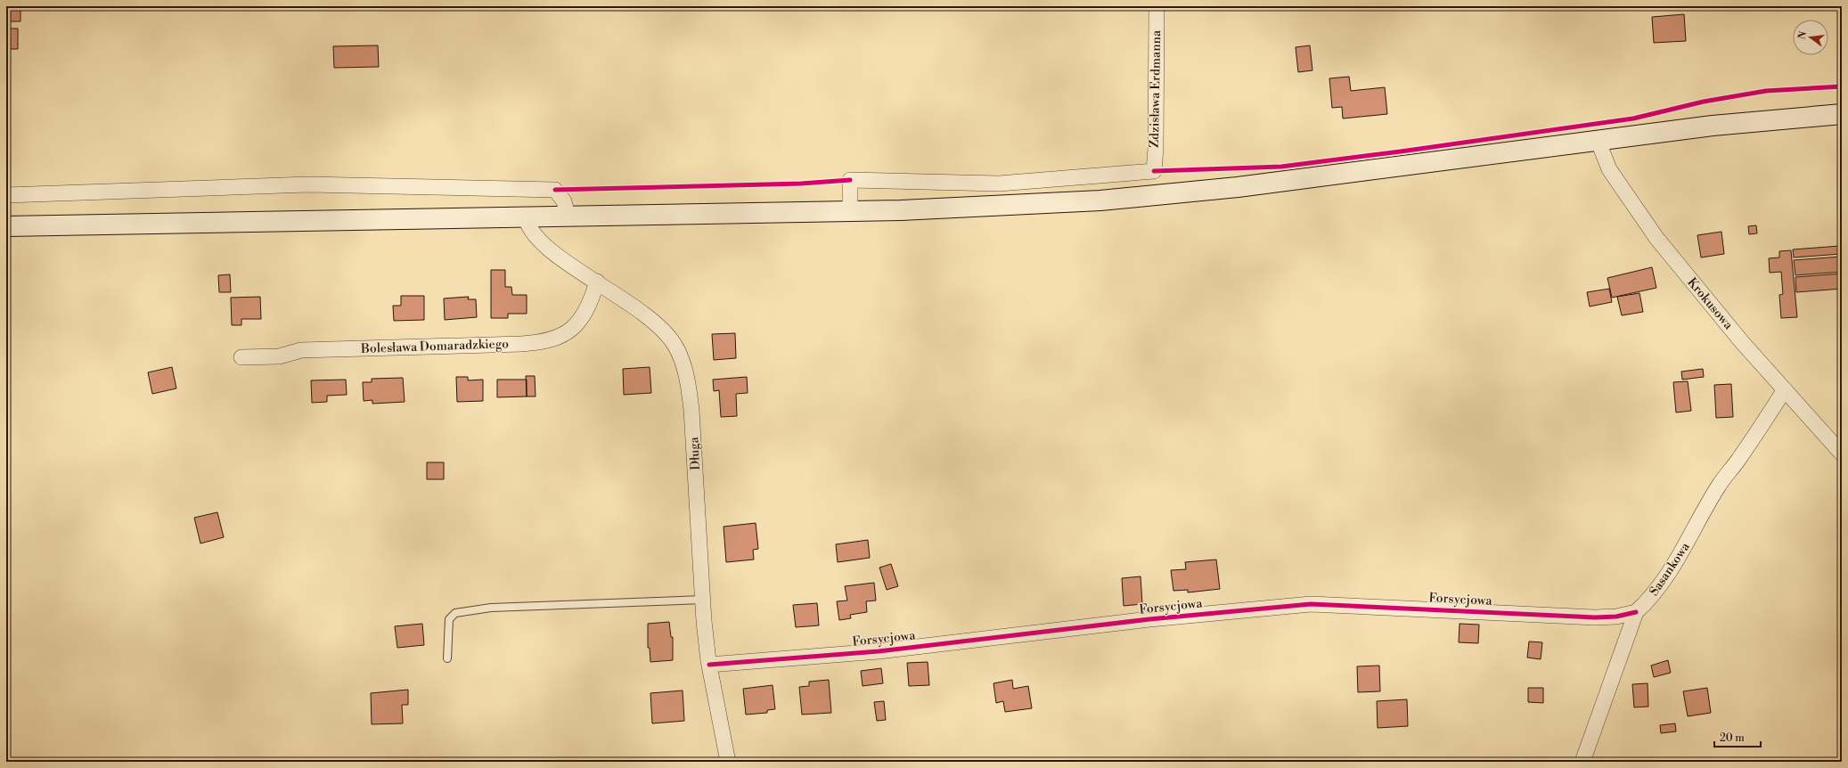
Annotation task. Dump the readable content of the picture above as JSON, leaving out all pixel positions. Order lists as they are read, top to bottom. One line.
{"streets":{"street":["Zdzisława Erdmanna","Krokusowa","Bolesława Domaradzkiego","Długa","Sasankowa","Forsycjowa"]},"crossings":[["Krokusowa","Sasankowa"],["Bolesława Domaradzkiego","Długa"],["Długa","Forsycjowa"],["Sasankowa","Forsycjowa"]],"scale_bar":"20 m","north":"left"}
